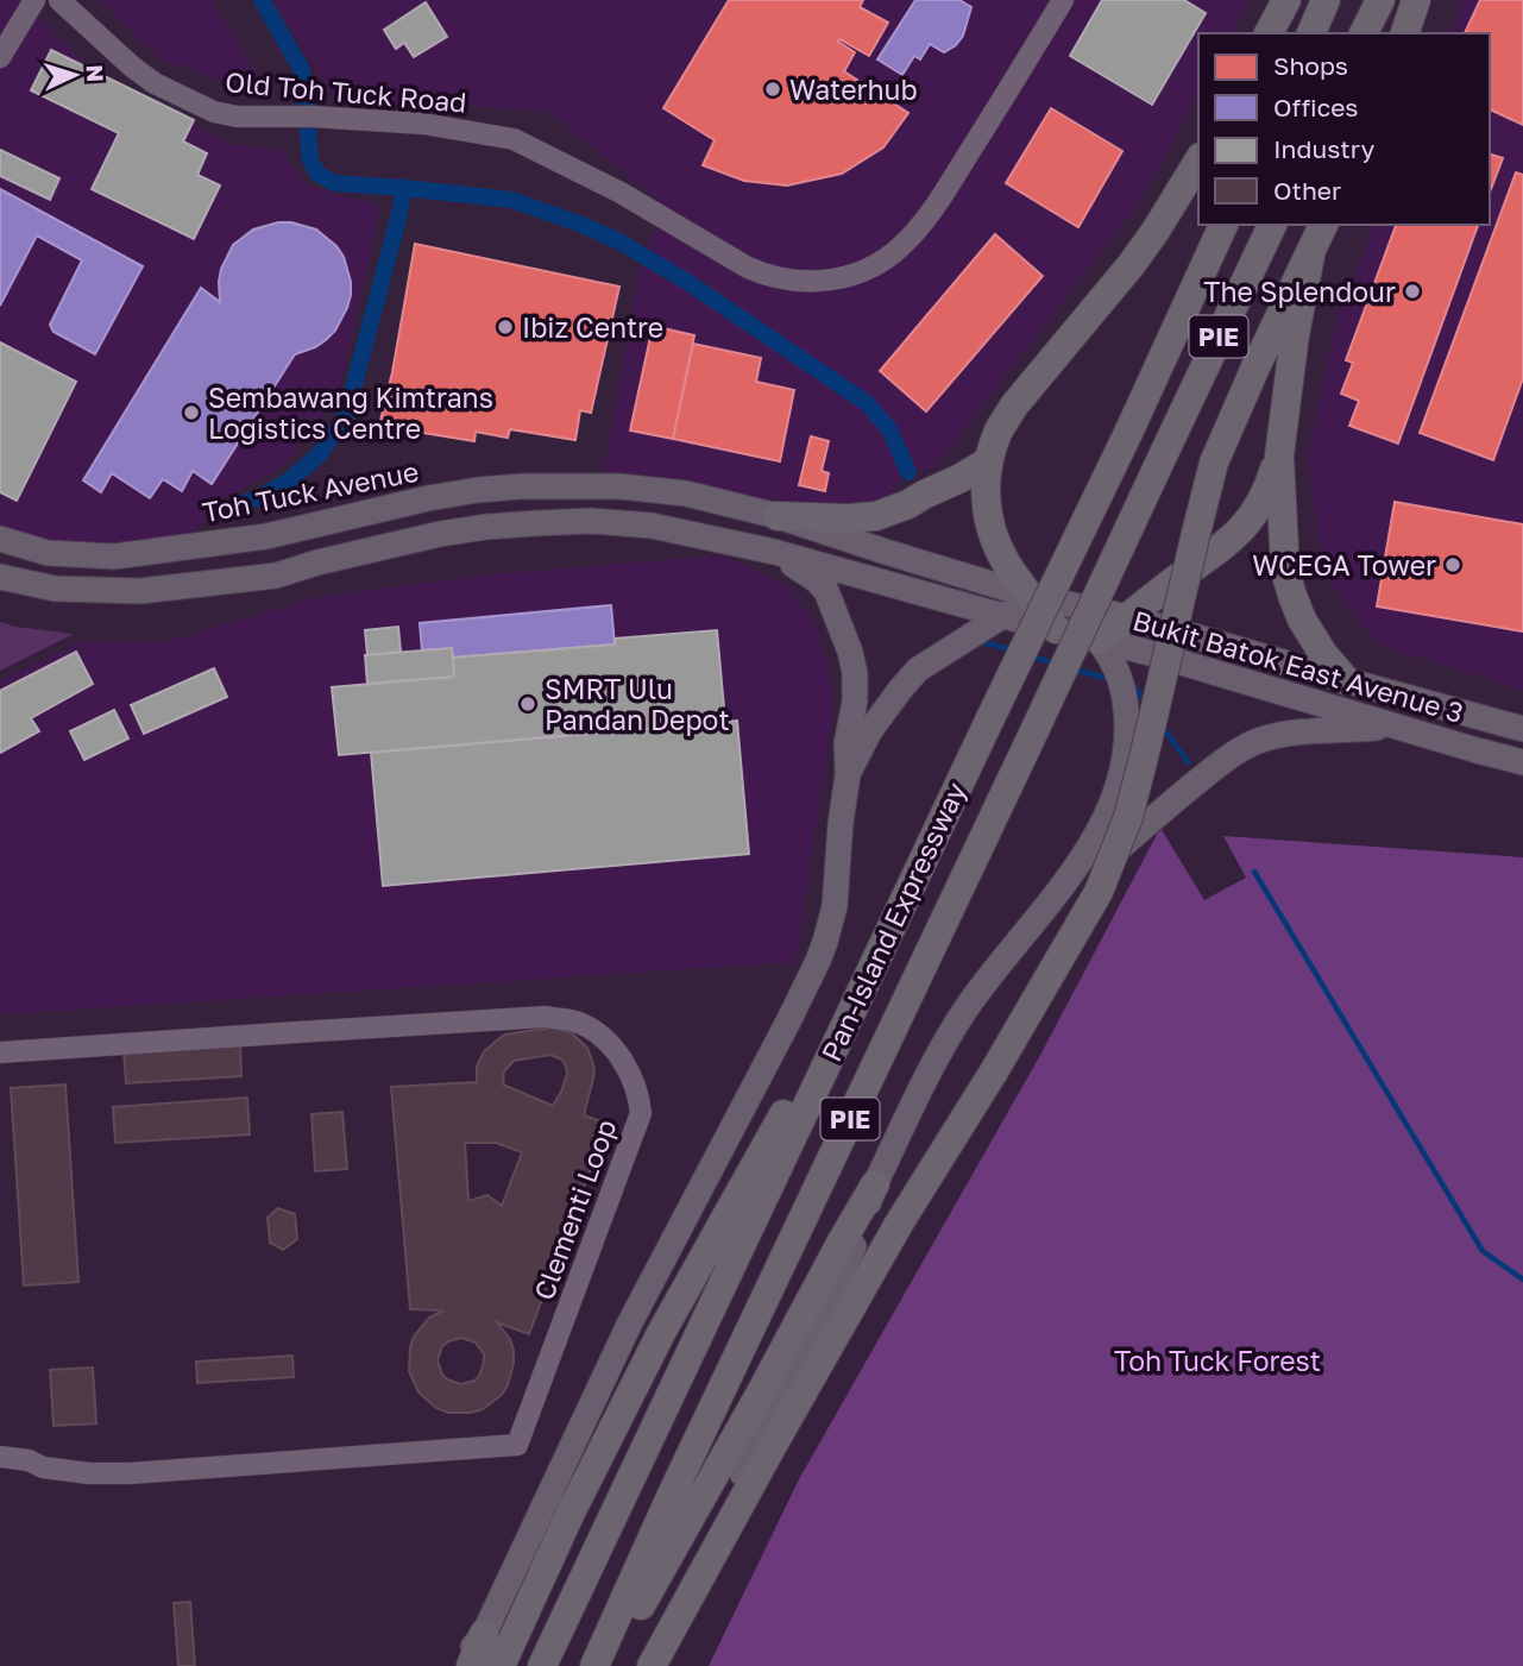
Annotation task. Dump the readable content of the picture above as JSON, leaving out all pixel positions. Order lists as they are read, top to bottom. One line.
{"streets":{"highway":["PIE","Pan-Island Expressway"],"main road":["Toh Tuck Avenue","Bukit Batok East Avenue 3"],"street":["Old Toh Tuck Road","Clementi Loop"]},"parks":["Toh Tuck Forest"],"places":["Waterhub","The Splendour","Ibiz Centre","Sembawang Kimtrans Logistics Centre","WCEGA Tower","SMRT Ulu Pandan Depot"],"legend":["Shops","Offices","Industry","Other"],"north":"right"}
